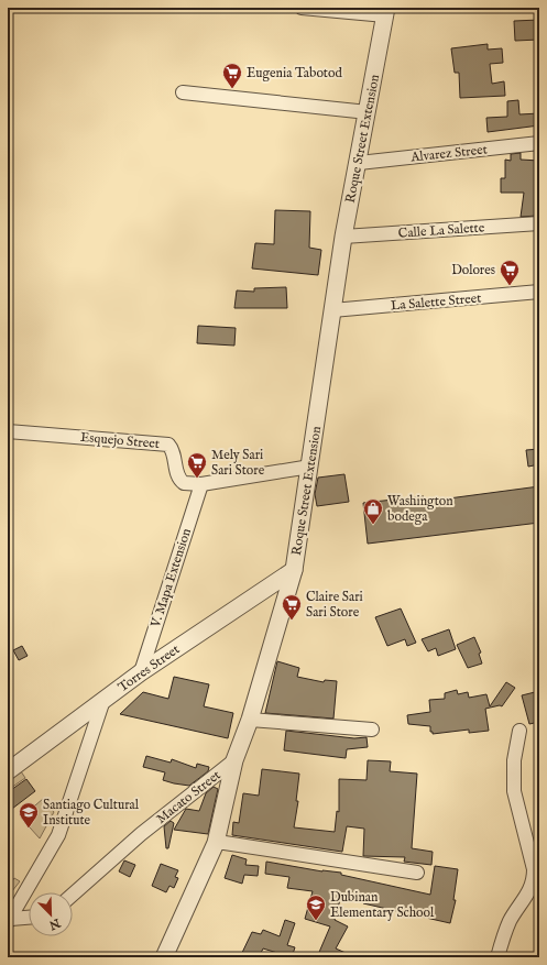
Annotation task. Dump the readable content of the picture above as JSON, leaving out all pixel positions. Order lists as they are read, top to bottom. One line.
{"streets":{"street":["Roque Street Extension","Alvarez Street","Calle La Salette","La Salette Street","Esquejo Street","V. Mapa Extension","Torres Street","Macato Street"]},"crossings":[["Roque Street Extension","Alvarez Street"],["Roque Street Extension","Calle La Salette"],["Roque Street Extension","La Salette Street"],["Roque Street Extension","Esquejo Street"],["Roque Street Extension","Torres Street"],["Roque Street Extension","Macato Street"],["Esquejo Street","V. Mapa Extension"],["V. Mapa Extension","Torres Street"]],"places":{"supermarket":["Eugenia Tabotod","Dolores","Mely Sari Sari Store","Claire Sari Sari Store"],"shop":["Washington bodega"],"school or university":["Santiago Cultural Institute","Dubinan Elementary School"]},"north":"bottom right"}
